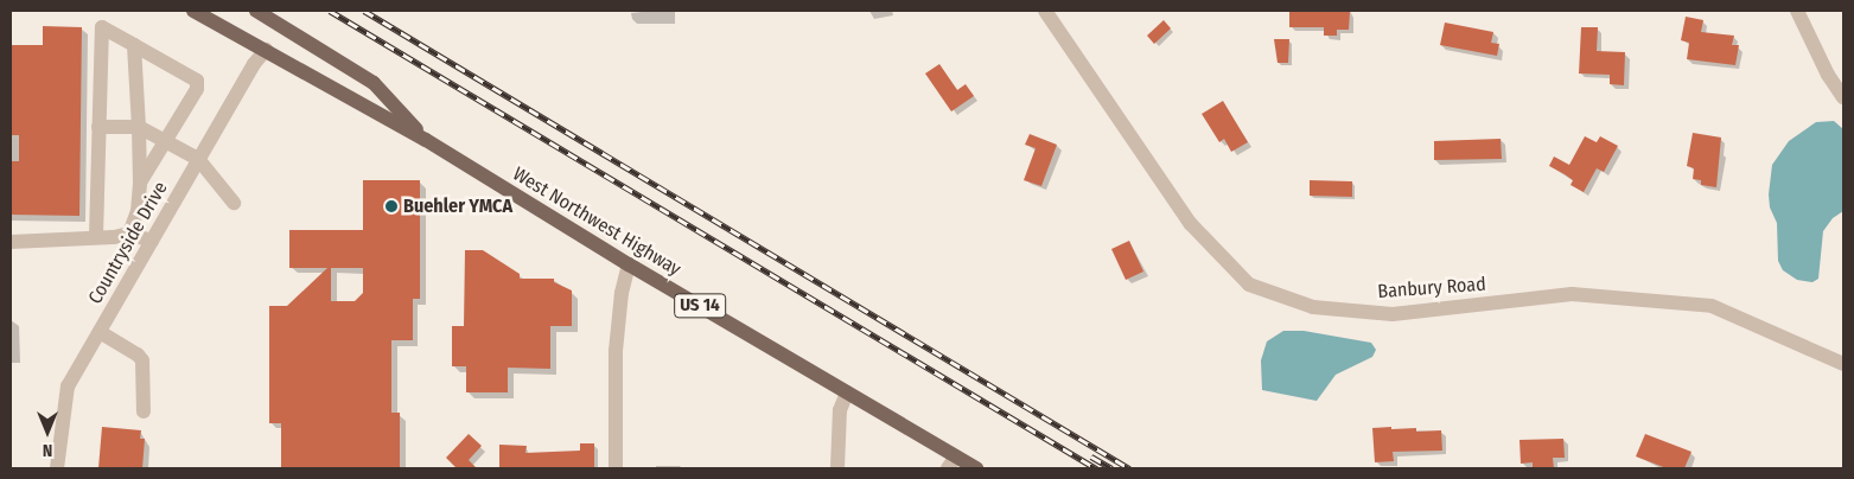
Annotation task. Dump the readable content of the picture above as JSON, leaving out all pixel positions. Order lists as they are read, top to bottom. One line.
{"streets":{"main road":["West Northwest Highway","US 14"],"street":["Countryside Drive","Banbury Road"]},"crossings":[["West Northwest Highway","Countryside Drive"]],"places":["Buehler YMCA"],"north":"bottom"}
